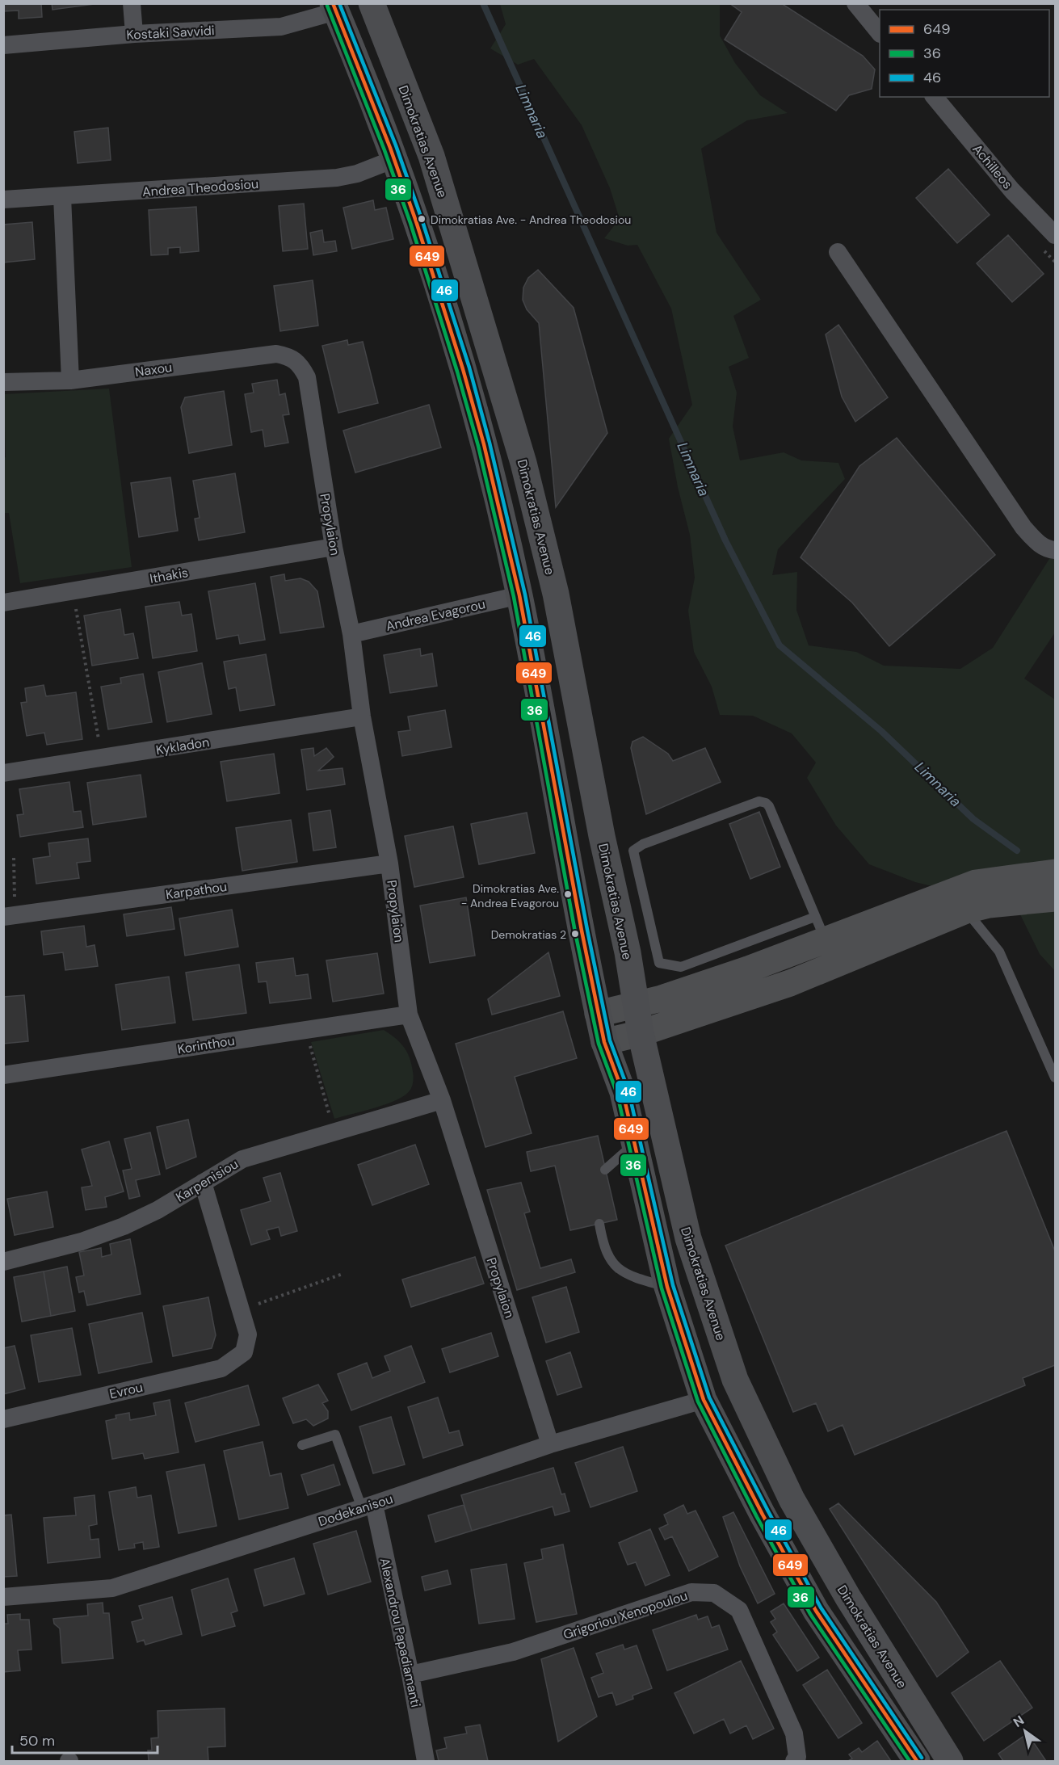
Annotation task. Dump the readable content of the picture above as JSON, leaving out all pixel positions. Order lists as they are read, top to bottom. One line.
{"streets":{"highway":["Dimokratias Avenue"],"street":["Kostaki Savvidi","Achilleos","Andrea Theodosiou","Naxou","Propylaion","Ithakis","Andrea Evagorou","Kykladon","Karpathou","Korinthou","Karpenisiou","Evrou","Dodekanisou","Grigoriou Xenopoulou","Alexandrou Papadiamanti"]},"crossings":[["Naxou","Propylaion"],["Propylaion","Ithakis"],["Propylaion","Andrea Evagorou"],["Propylaion","Kykladon"],["Propylaion","Karpathou"],["Propylaion","Korinthou"],["Propylaion","Karpenisiou"],["Propylaion","Dodekanisou"],["Dodekanisou","Alexandrou Papadiamanti"],["Grigoriou Xenopoulou","Alexandrou Papadiamanti"]],"water":["Limnaria"],"places":["Dimokratias Ave. - Andrea Theodosiou","Dimokratias Ave. - Andrea Evagorou","Demokratias 2"],"lines":["transit line 649","transit line 46","transit line 36"],"legend":["649","36","46"],"scale_bar":"50 m","north":"top left"}
